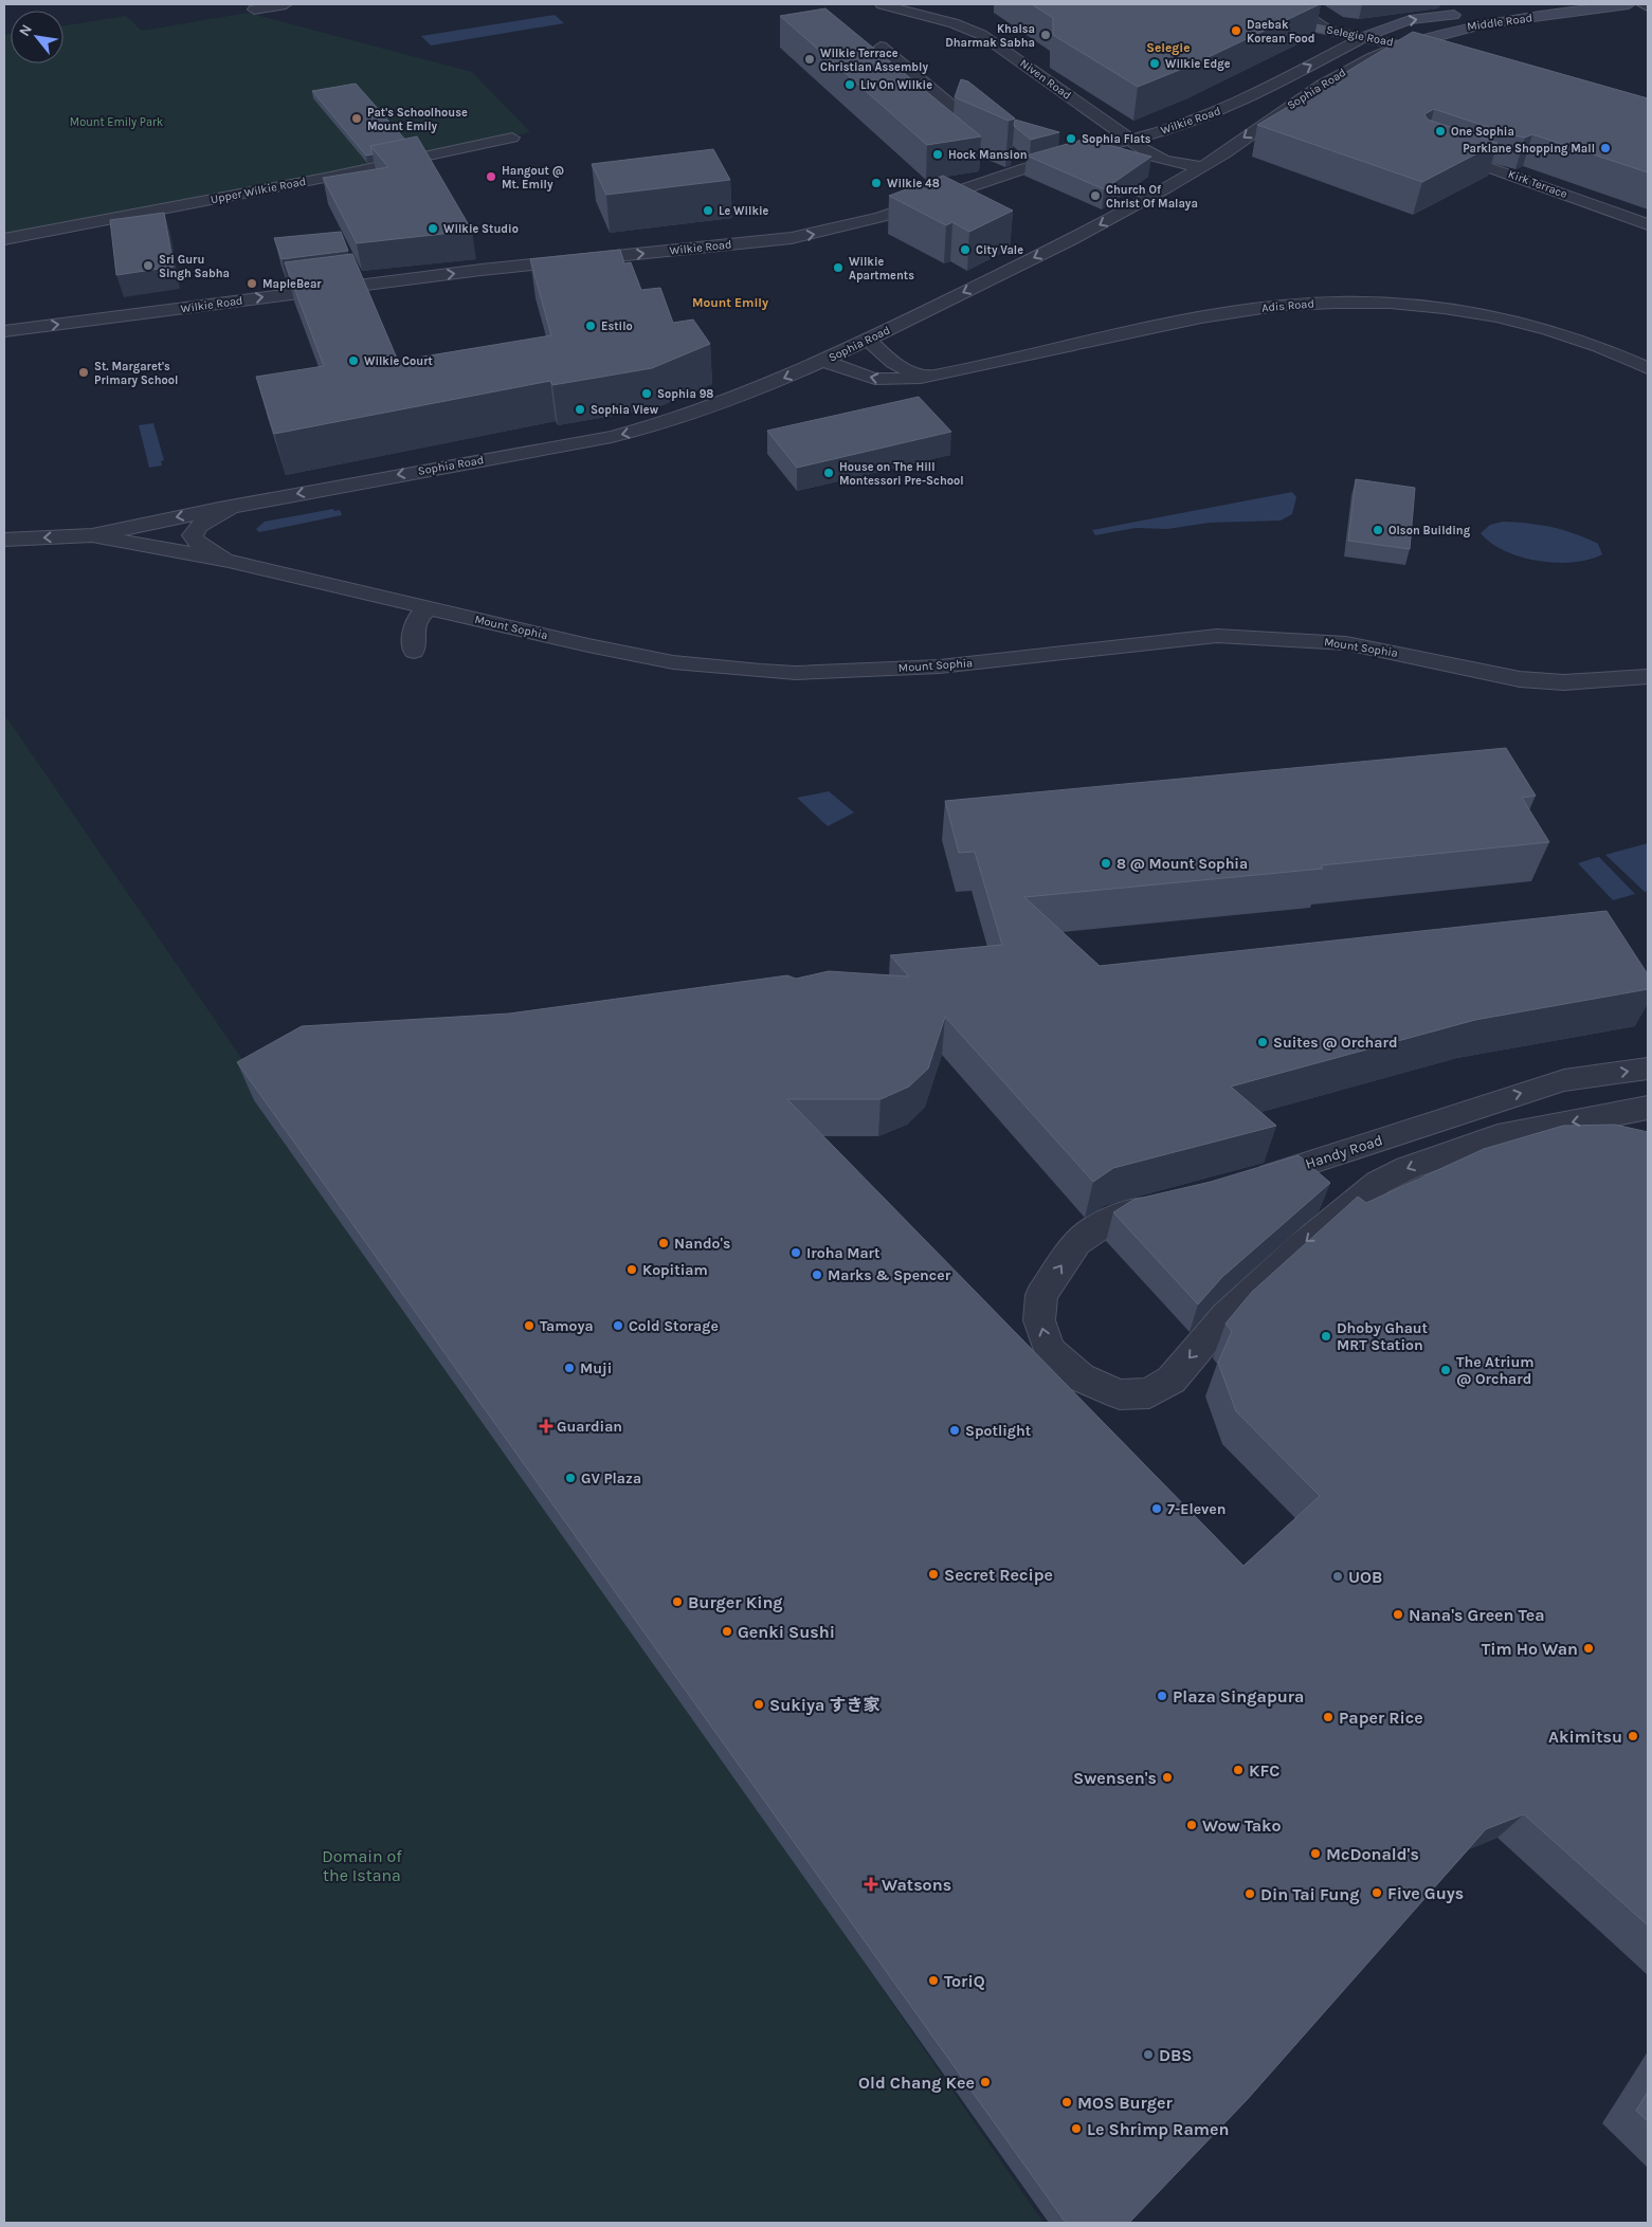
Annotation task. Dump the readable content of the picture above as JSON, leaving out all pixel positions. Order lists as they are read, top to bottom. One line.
{"streets":{"main road":["Middle Road","Selegie Road"],"street":["Niven Road","Sophia Road","Wilkie Road","Kirk Terrace","Upper Wilkie Road","Adis Road","Mount Sophia","Handy Road"]},"crossings":[["Middle Road","Selegie Road"],["Middle Road","Sophia Road"],["Middle Road","Wilkie Road"],["Selegie Road","Sophia Road"],["Selegie Road","Wilkie Road"],["Niven Road","Sophia Road"],["Niven Road","Wilkie Road"],["Sophia Road","Adis Road"],["Sophia Road","Mount Sophia"]],"one_way":["Sophia Road","Wilkie Road","Handy Road"],"districts":["Selegie","Mount Emily"],"parks":["Mount Emily Park","Domain of the Istana"],"places":{"other":["Daebak Korean Food","Khalsa Dharmak Sabha","Wilkie Terrace Christian Assembly","Wilkie Edge","Liv On Wilkie","Pat's Schoolhouse Mount Emily","One Sophia","Sophia Flats","Parklane Shopping Mall","Hock Mansion","Hangout @ Mt. Emily","Wilkie 48","Church Of Christ Of Malaya","Le Wilkie","Wilkie Studio","City Vale","Sri Guru Singh Sabha","Wilkie Apartments","MapleBear","Estilo","Wilkie Court","St. Margaret's Primary School","Sophia 98","Sophia View","House on The Hill Montessori Pre-School","Olson Building","8 @ Mount Sophia","Suites @ Orchard","Nando's","Iroha Mart","Kopitiam","Marks & Spencer","Tamoya","Cold Storage","Dhoby Ghaut MRT Station","Muji","The Atrium @ Orchard","Spotlight","GV Plaza","7-Eleven","Secret Recipe","UOB","Burger King","Nana's Green Tea","Genki Sushi","Tim Ho Wan","Plaza Singapura","Sukiya すき家","Paper Rice","Akimitsu","KFC","Swensen's","Wow Tako","McDonald's","Five Guys","Din Tai Fung","ToriQ","DBS","Old Chang Kee","MOS Burger","Le Shrimp Ramen"],"health":["Guardian","Watsons"]},"north":"top left"}
